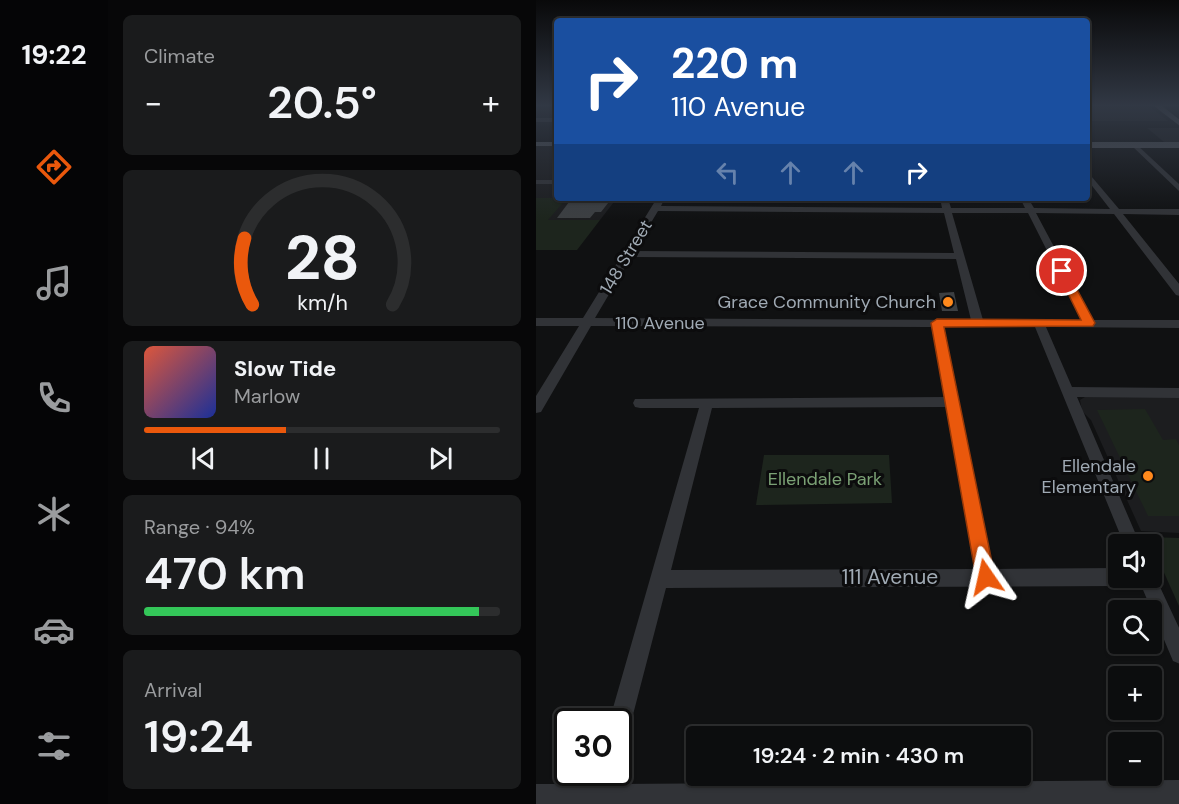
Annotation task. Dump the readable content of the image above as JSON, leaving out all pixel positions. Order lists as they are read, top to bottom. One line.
{"streets":{"street":["148 Street","110 Avenue","111 Avenue"]},"crossings":[["148 Street","110 Avenue"]],"parks":["Ellendale Park"],"places":["Grace Community Church","Ellendale Elementary"],"page":{"tabs":"19:22","tile":["Climate",["Range · 94%","470 km"],["Arrival","19:24"]],"turn":["220 m","110 Avenue"],"heat":["−","20.5°","+"],"song":["Slow Tide","Marlow"],"map_buttons":["+","−"],"limit":"30","trip":"19:24 · 2 min · 430 m","gauge":["28","km/h"]}}
